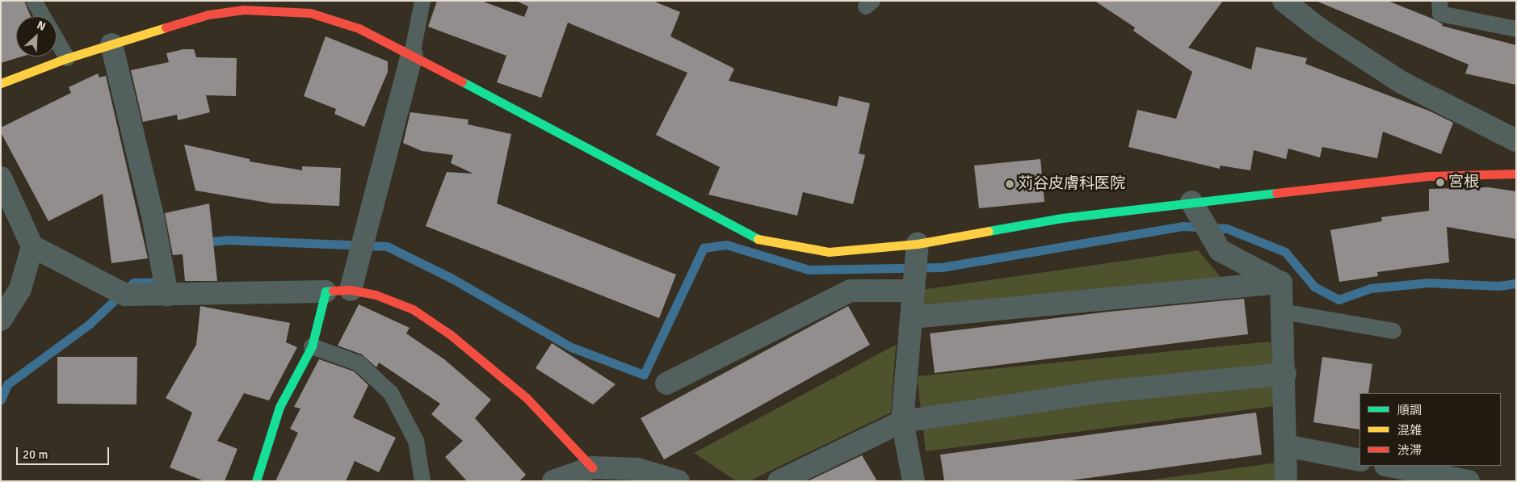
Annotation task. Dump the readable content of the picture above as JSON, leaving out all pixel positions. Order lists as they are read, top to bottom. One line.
{"places":["宮根","苅谷皮膚科医院"],"legend":["順調","混雑","渋滞"],"scale_bar":"20 m","north":"top right"}
